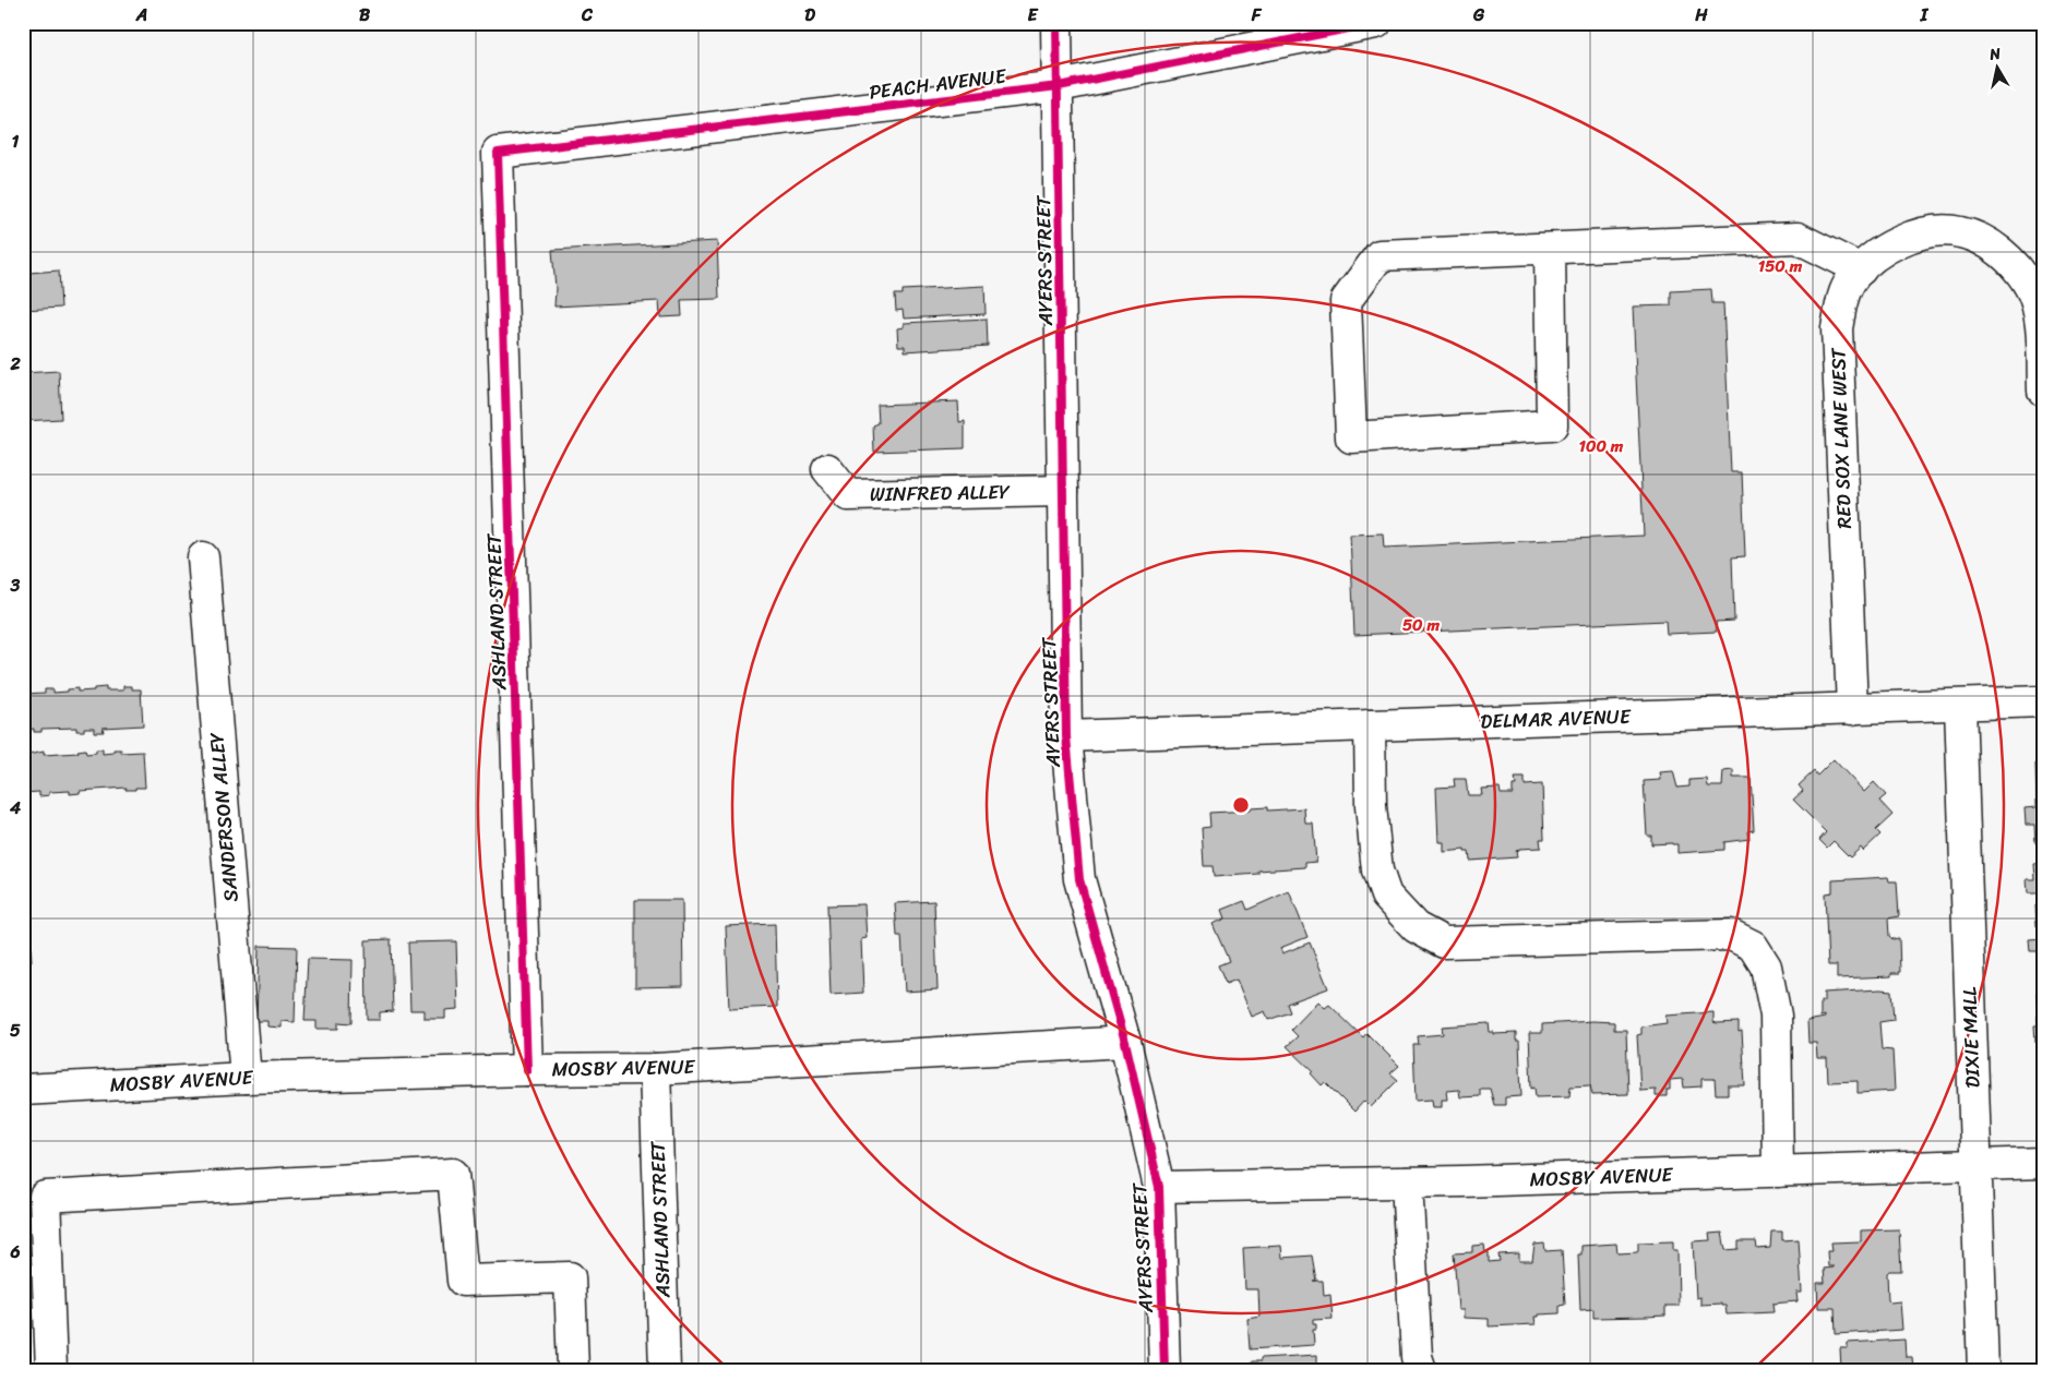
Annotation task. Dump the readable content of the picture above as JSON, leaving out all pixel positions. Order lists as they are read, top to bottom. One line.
{"streets":{"street":["PEACH AVENUE","AYERS STREET","RED SOX LANE WEST","WINFRED ALLEY","ASHLAND STREET","DELMAR AVENUE","SANDERSON ALLEY","DIXIE MALL","MOSBY AVENUE"]},"crossings":[["PEACH AVENUE","AYERS STREET"],["PEACH AVENUE","ASHLAND STREET"],["AYERS STREET","WINFRED ALLEY"],["AYERS STREET","DELMAR AVENUE"],["AYERS STREET","MOSBY AVENUE"],["RED SOX LANE WEST","DELMAR AVENUE"],["ASHLAND STREET","MOSBY AVENUE"],["DELMAR AVENUE","DIXIE MALL"],["SANDERSON ALLEY","MOSBY AVENUE"],["DIXIE MALL","MOSBY AVENUE"]],"north":"top","grid":{"columns":["A","B","C","D","E","F","G","H","I"],"rows":["1","2","3","4","5","6"]},"rings":["150 m","100 m","50 m"]}
